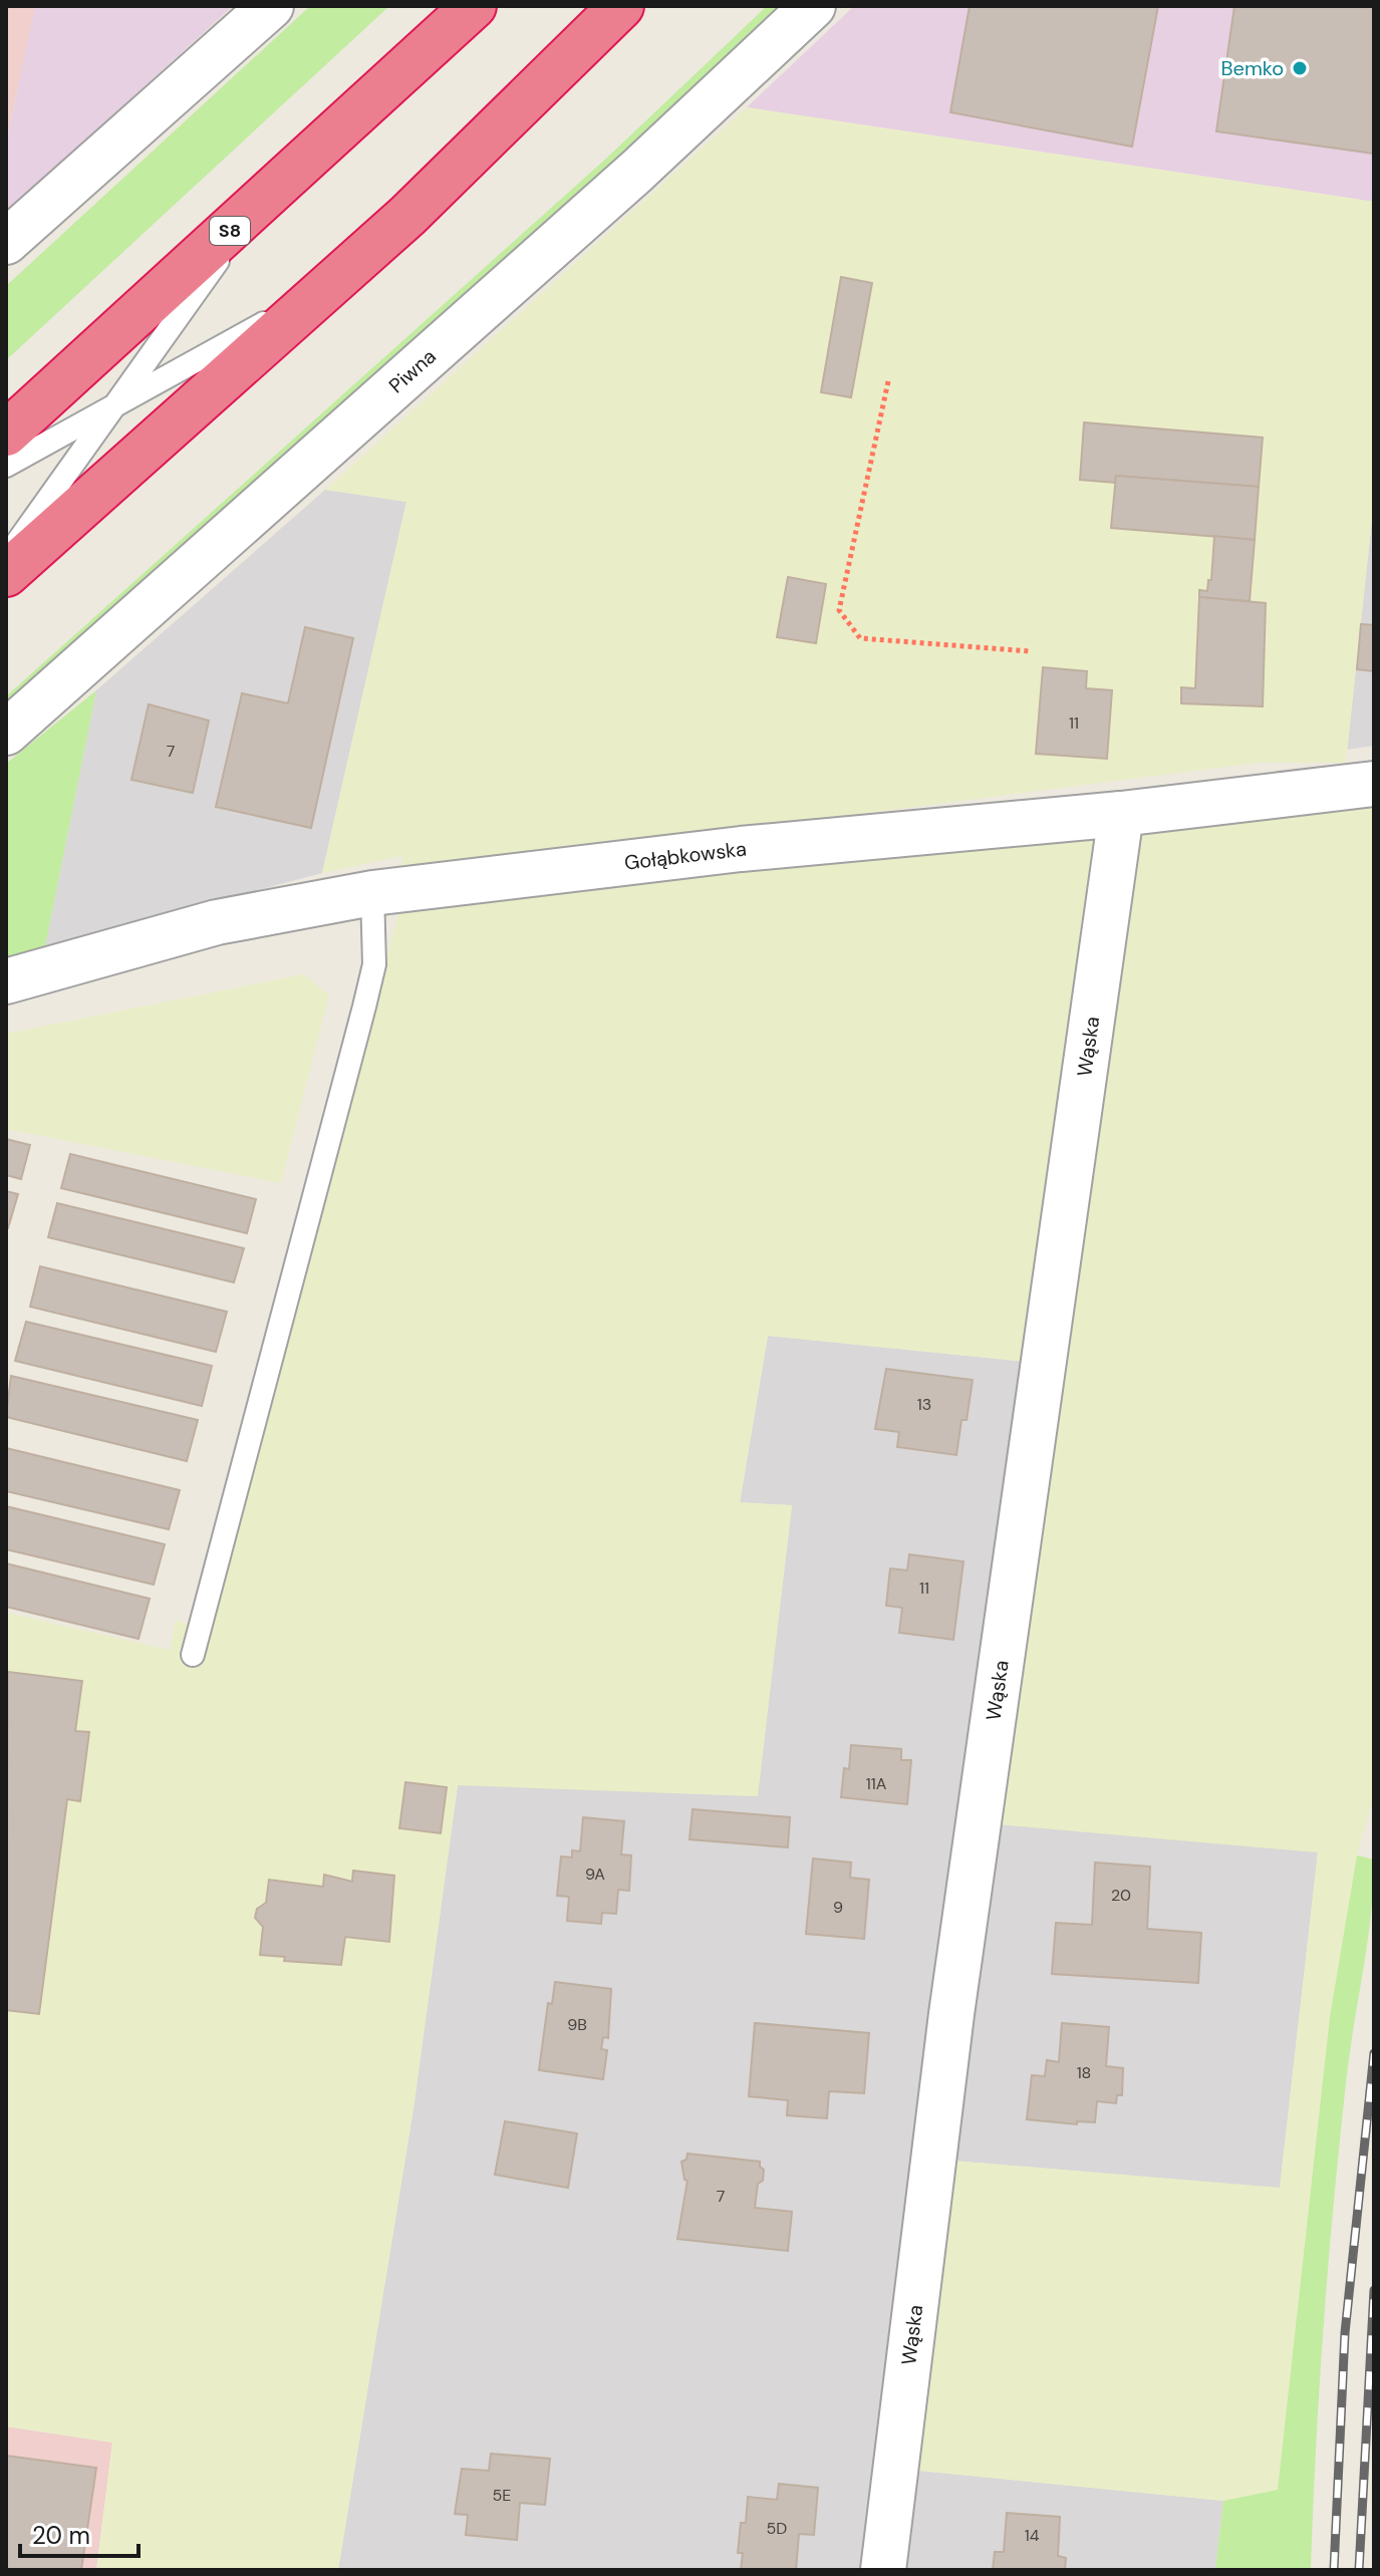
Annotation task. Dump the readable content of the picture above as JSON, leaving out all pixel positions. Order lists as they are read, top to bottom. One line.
{"streets":{"highway":["S8"],"street":["Piwna","Gołąbkowska","Wąska"]},"crossings":[["Gołąbkowska","Wąska"]],"places":["Bemko"],"house_numbers":["11","7","13","11","11A","9A","20","9","9B","18","7","5E","5D","14"],"scale_bar":"20 m"}
